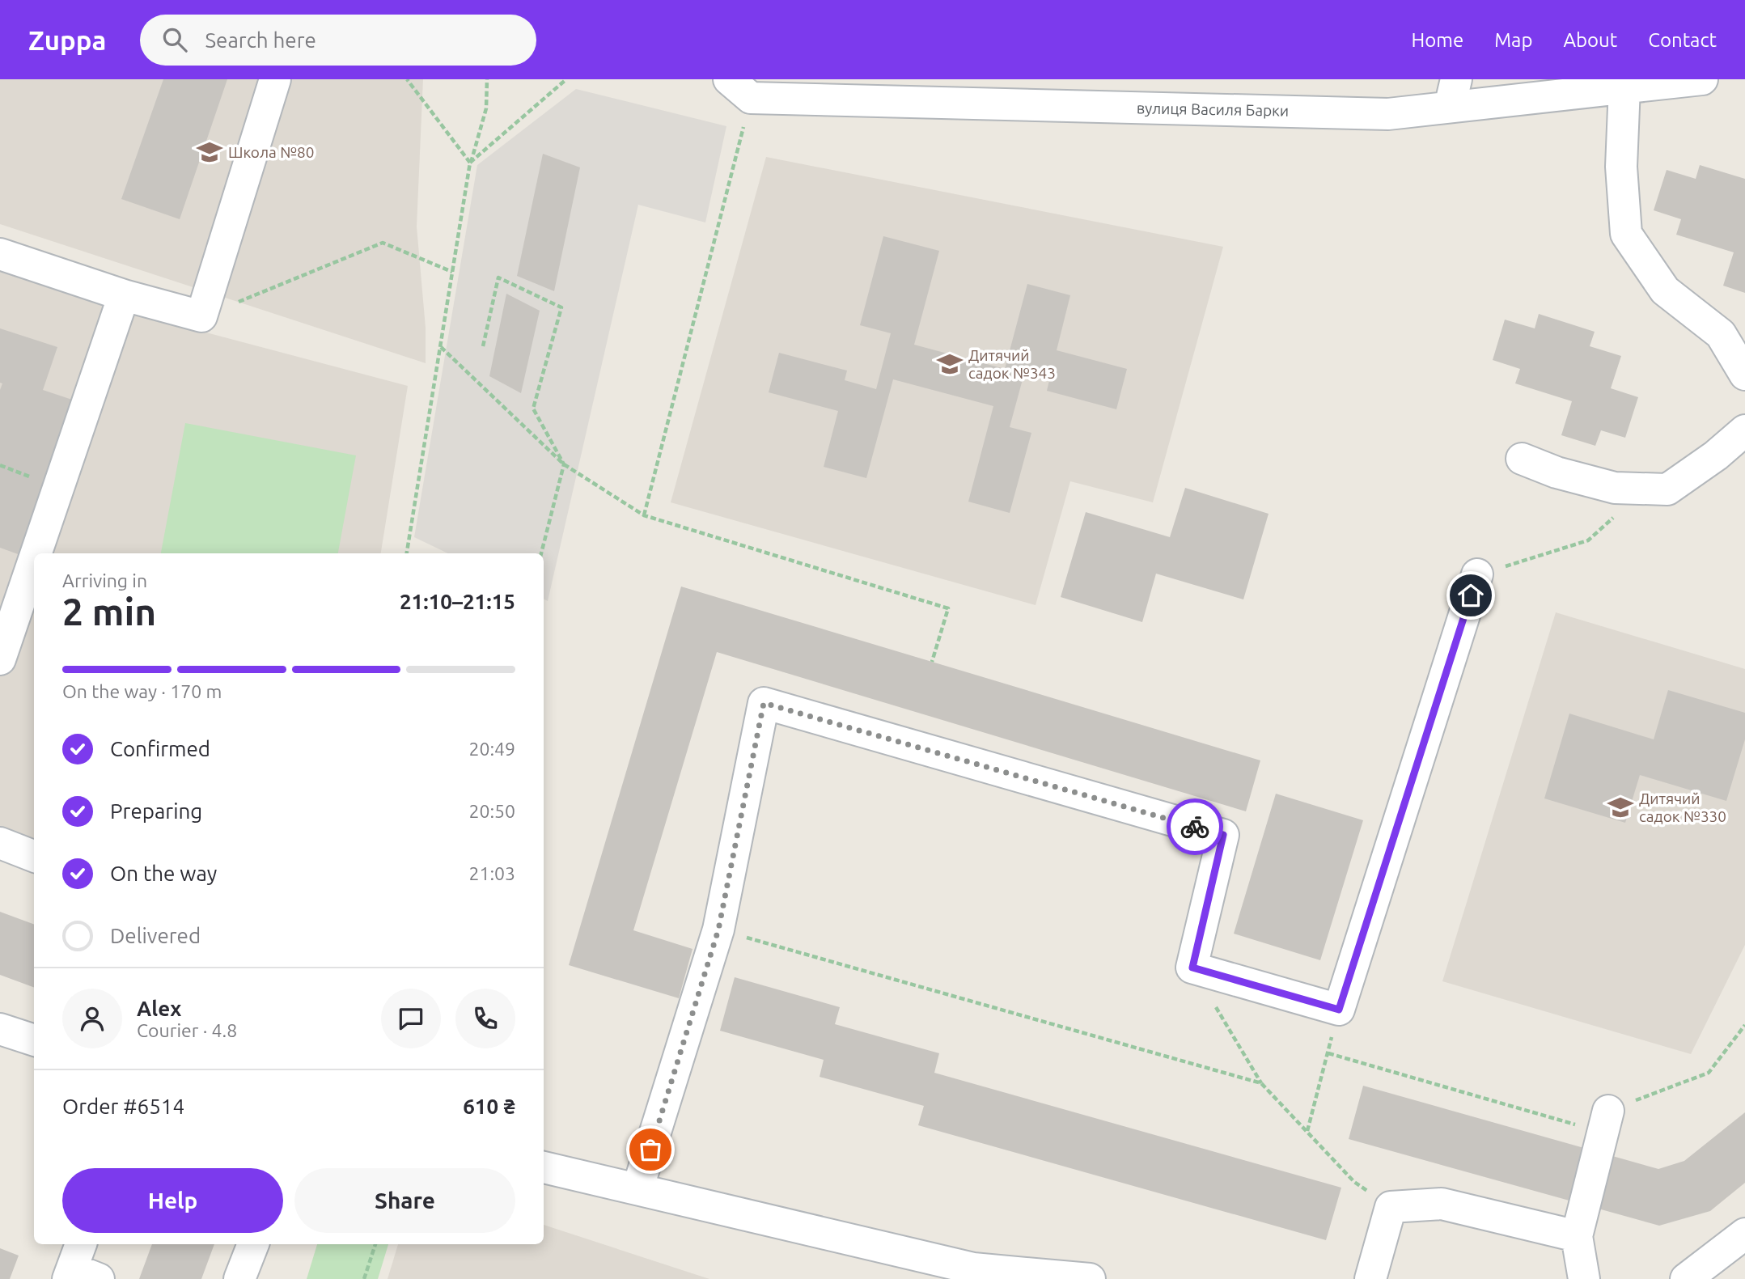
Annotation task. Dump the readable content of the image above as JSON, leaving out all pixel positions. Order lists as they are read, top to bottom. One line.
{"streets":{"lane":["вулиця Василя Барки"]},"places":{"school or university":["Школа №80","Дитячий садок №343","Дитячий садок №330"]},"page":{"header":"Zuppa","search":"Search here","nav":["Home","Map","About","Contact"],"heading":["2 min","Arriving in","21:10–21:15"],"panel":["Alex","Courier · 4.8","Order #6514","610 ₴"],"bar":"On the way · 170 m","list":[["Confirmed","20:49"],["Preparing","20:50"],["On the way","21:03"],"Delivered"],"buttons":["Help","Share"]}}
